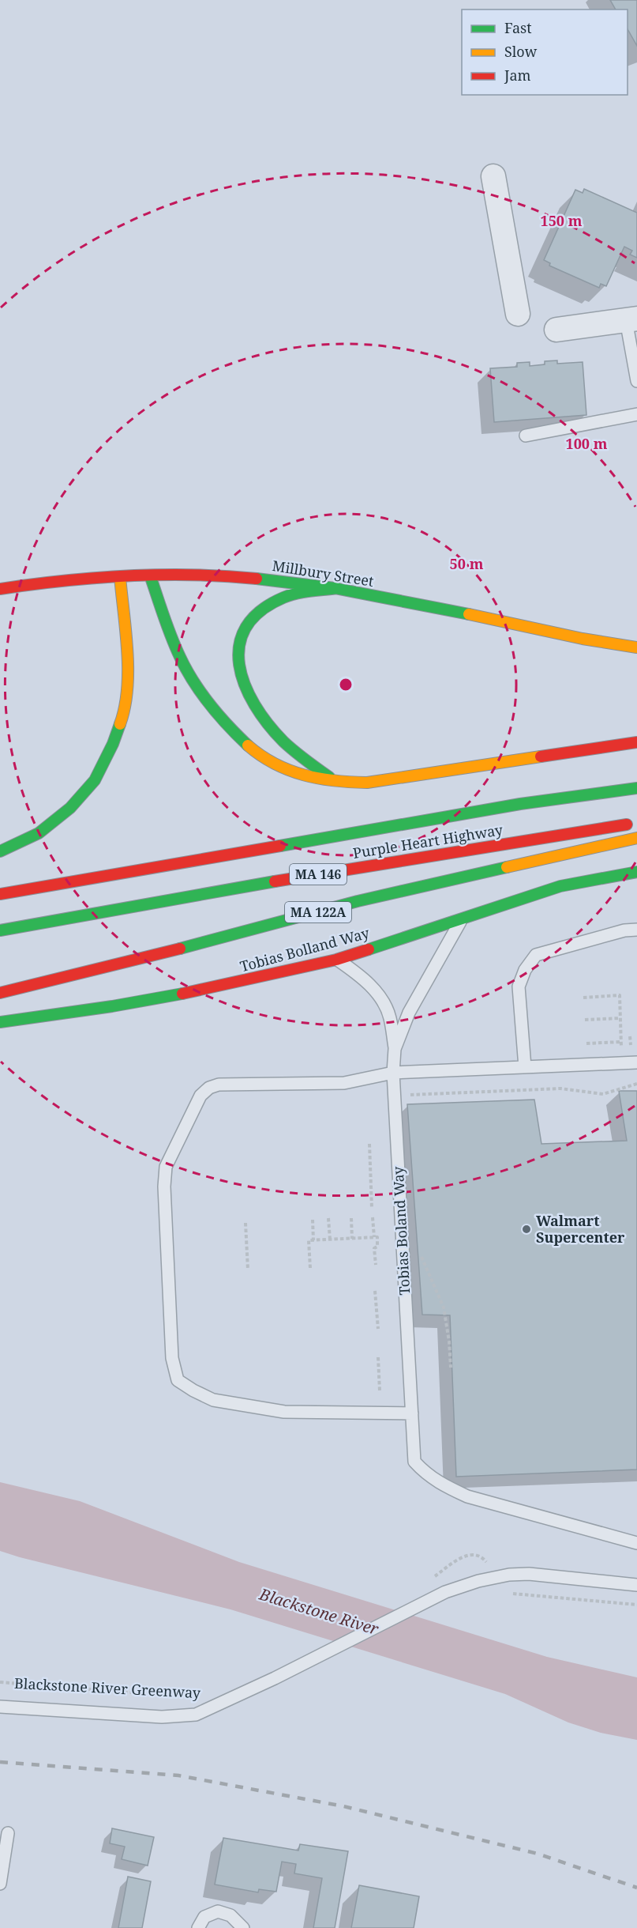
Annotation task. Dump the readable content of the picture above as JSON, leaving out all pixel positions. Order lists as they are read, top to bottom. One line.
{"streets":{"main road":["Millbury Street","Purple Heart Highway","MA 146","MA 122A","Tobias Bolland Way"],"lane":["Tobias Boland Way"],"path":["Blackstone River Greenway"]},"crossings":[["Tobias Bolland Way","Tobias Boland Way"]],"water":["Blackstone River"],"places":["Walmart Supercenter"],"legend":["Fast","Slow","Jam"],"rings":["150 m","100 m","50 m"]}
